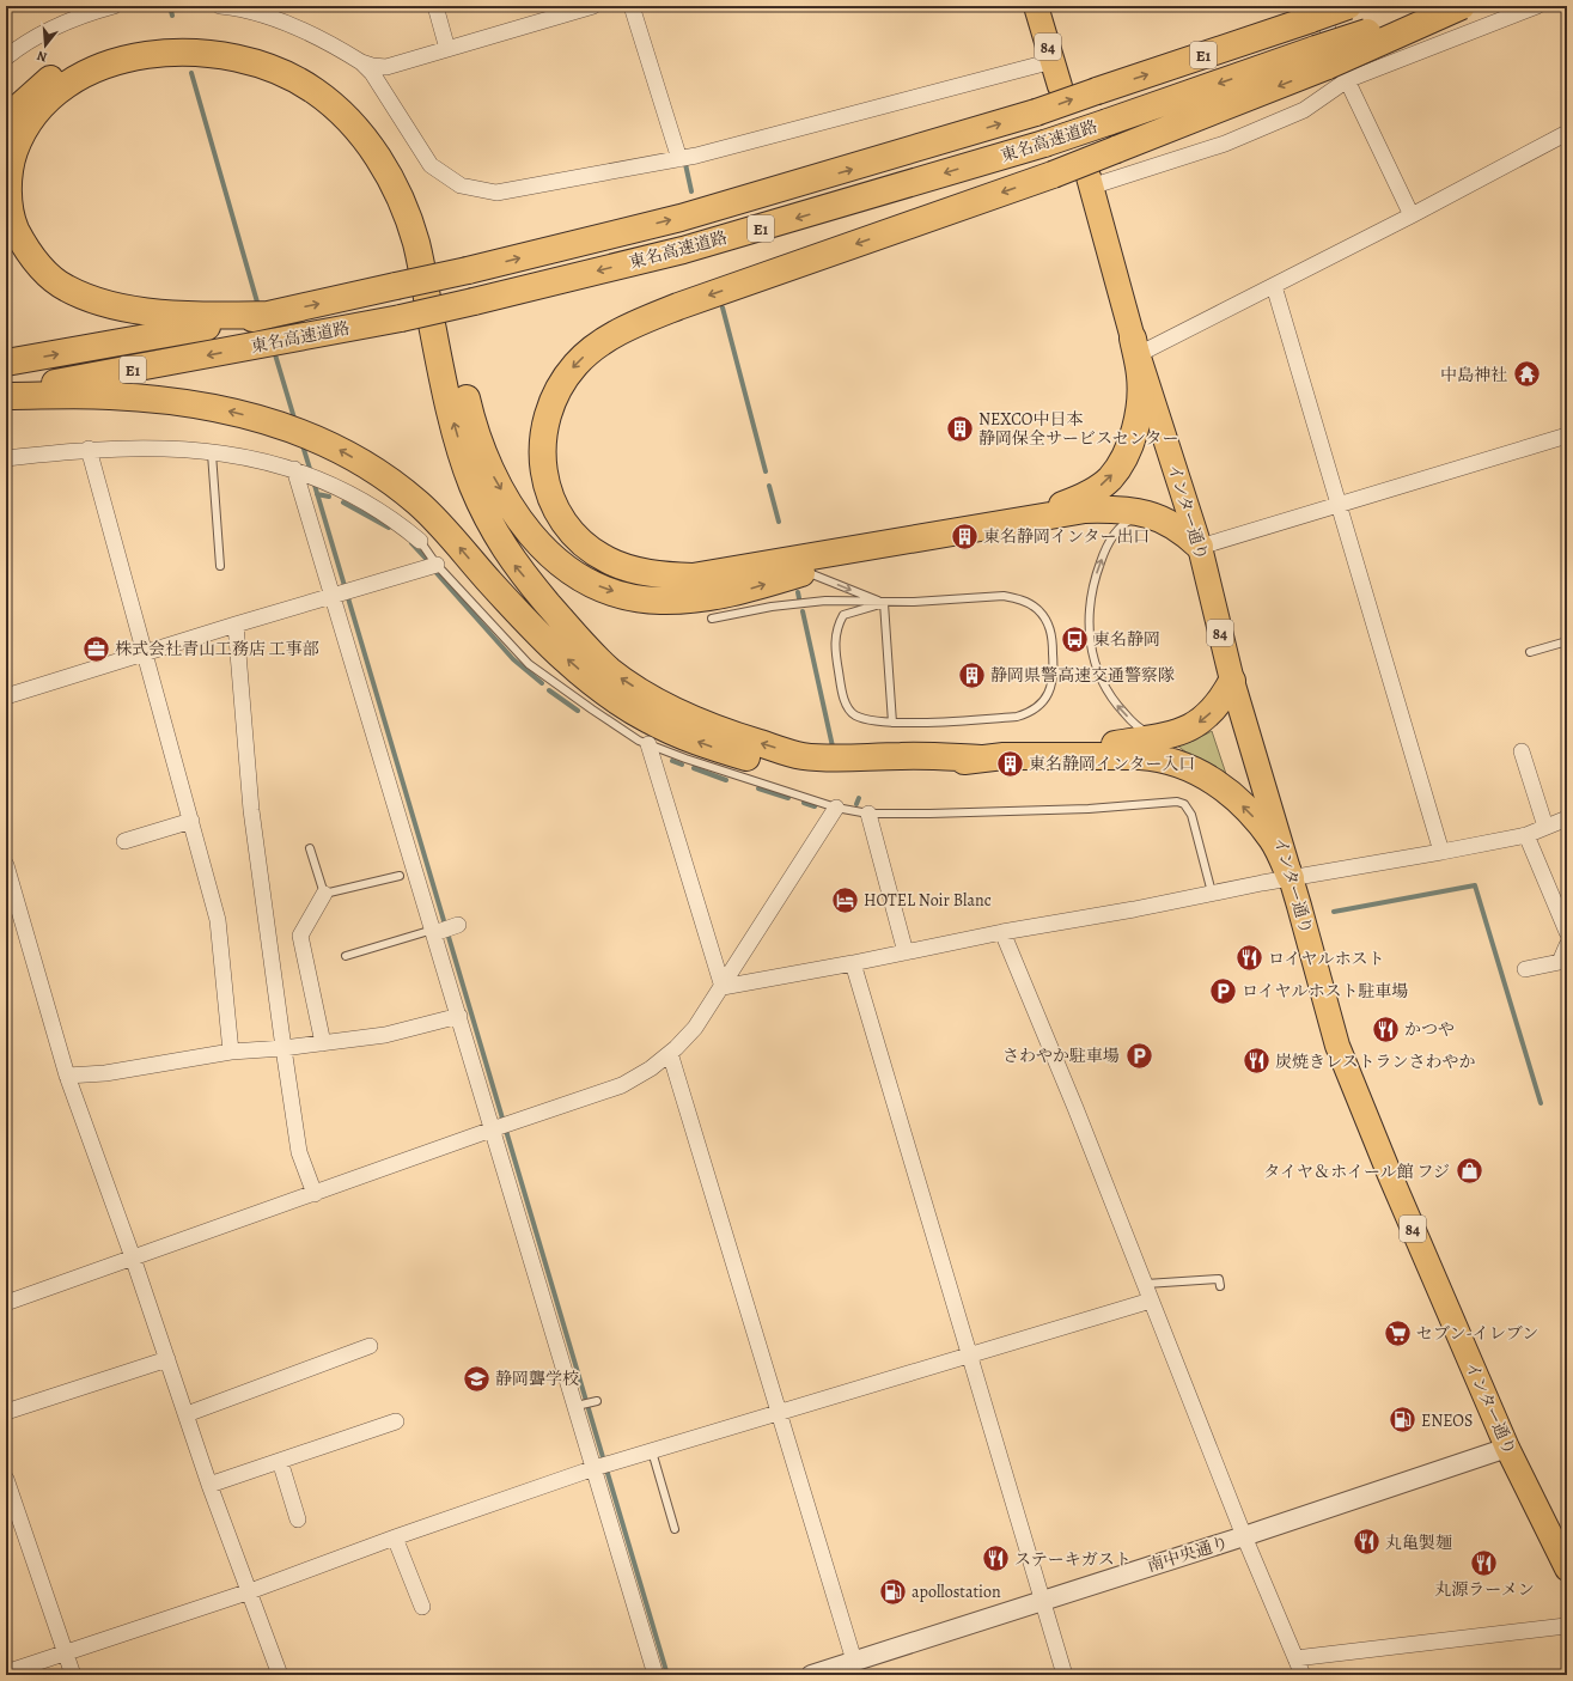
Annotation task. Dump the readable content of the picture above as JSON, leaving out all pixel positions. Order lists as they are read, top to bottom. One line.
{"streets":{"highway":["E1","東名高速道路"],"main road":["84","インター通り"],"street":["南中央通り"]},"crossings":[["インター通り","南中央通り"]],"places":{"temple":["中島神社"],"building":["NEXCO中日本 静岡保全サービスセンター","東名静岡インター出口","静岡県警高速交通警察隊","東名静岡インター入口"],"bus stop":["東名静岡"],"office":["株式会社青山工務店 工事部"],"hotel":["HOTEL Noir Blanc"],"restaurant":["ロイヤルホスト","かつや","炭焼きレストランさわやか","丸亀製麺","ステーキガスト","丸源ラーメン"],"parking":["ロイヤルホスト駐車場","さわやか駐車場"],"shop":["タイヤ＆ホイール館 フジ"],"supermarket":["セブン-イレブン"],"school or university":["静岡聾学校"],"fuel station":["ENEOS","apollostation"]},"north":"bottom"}
